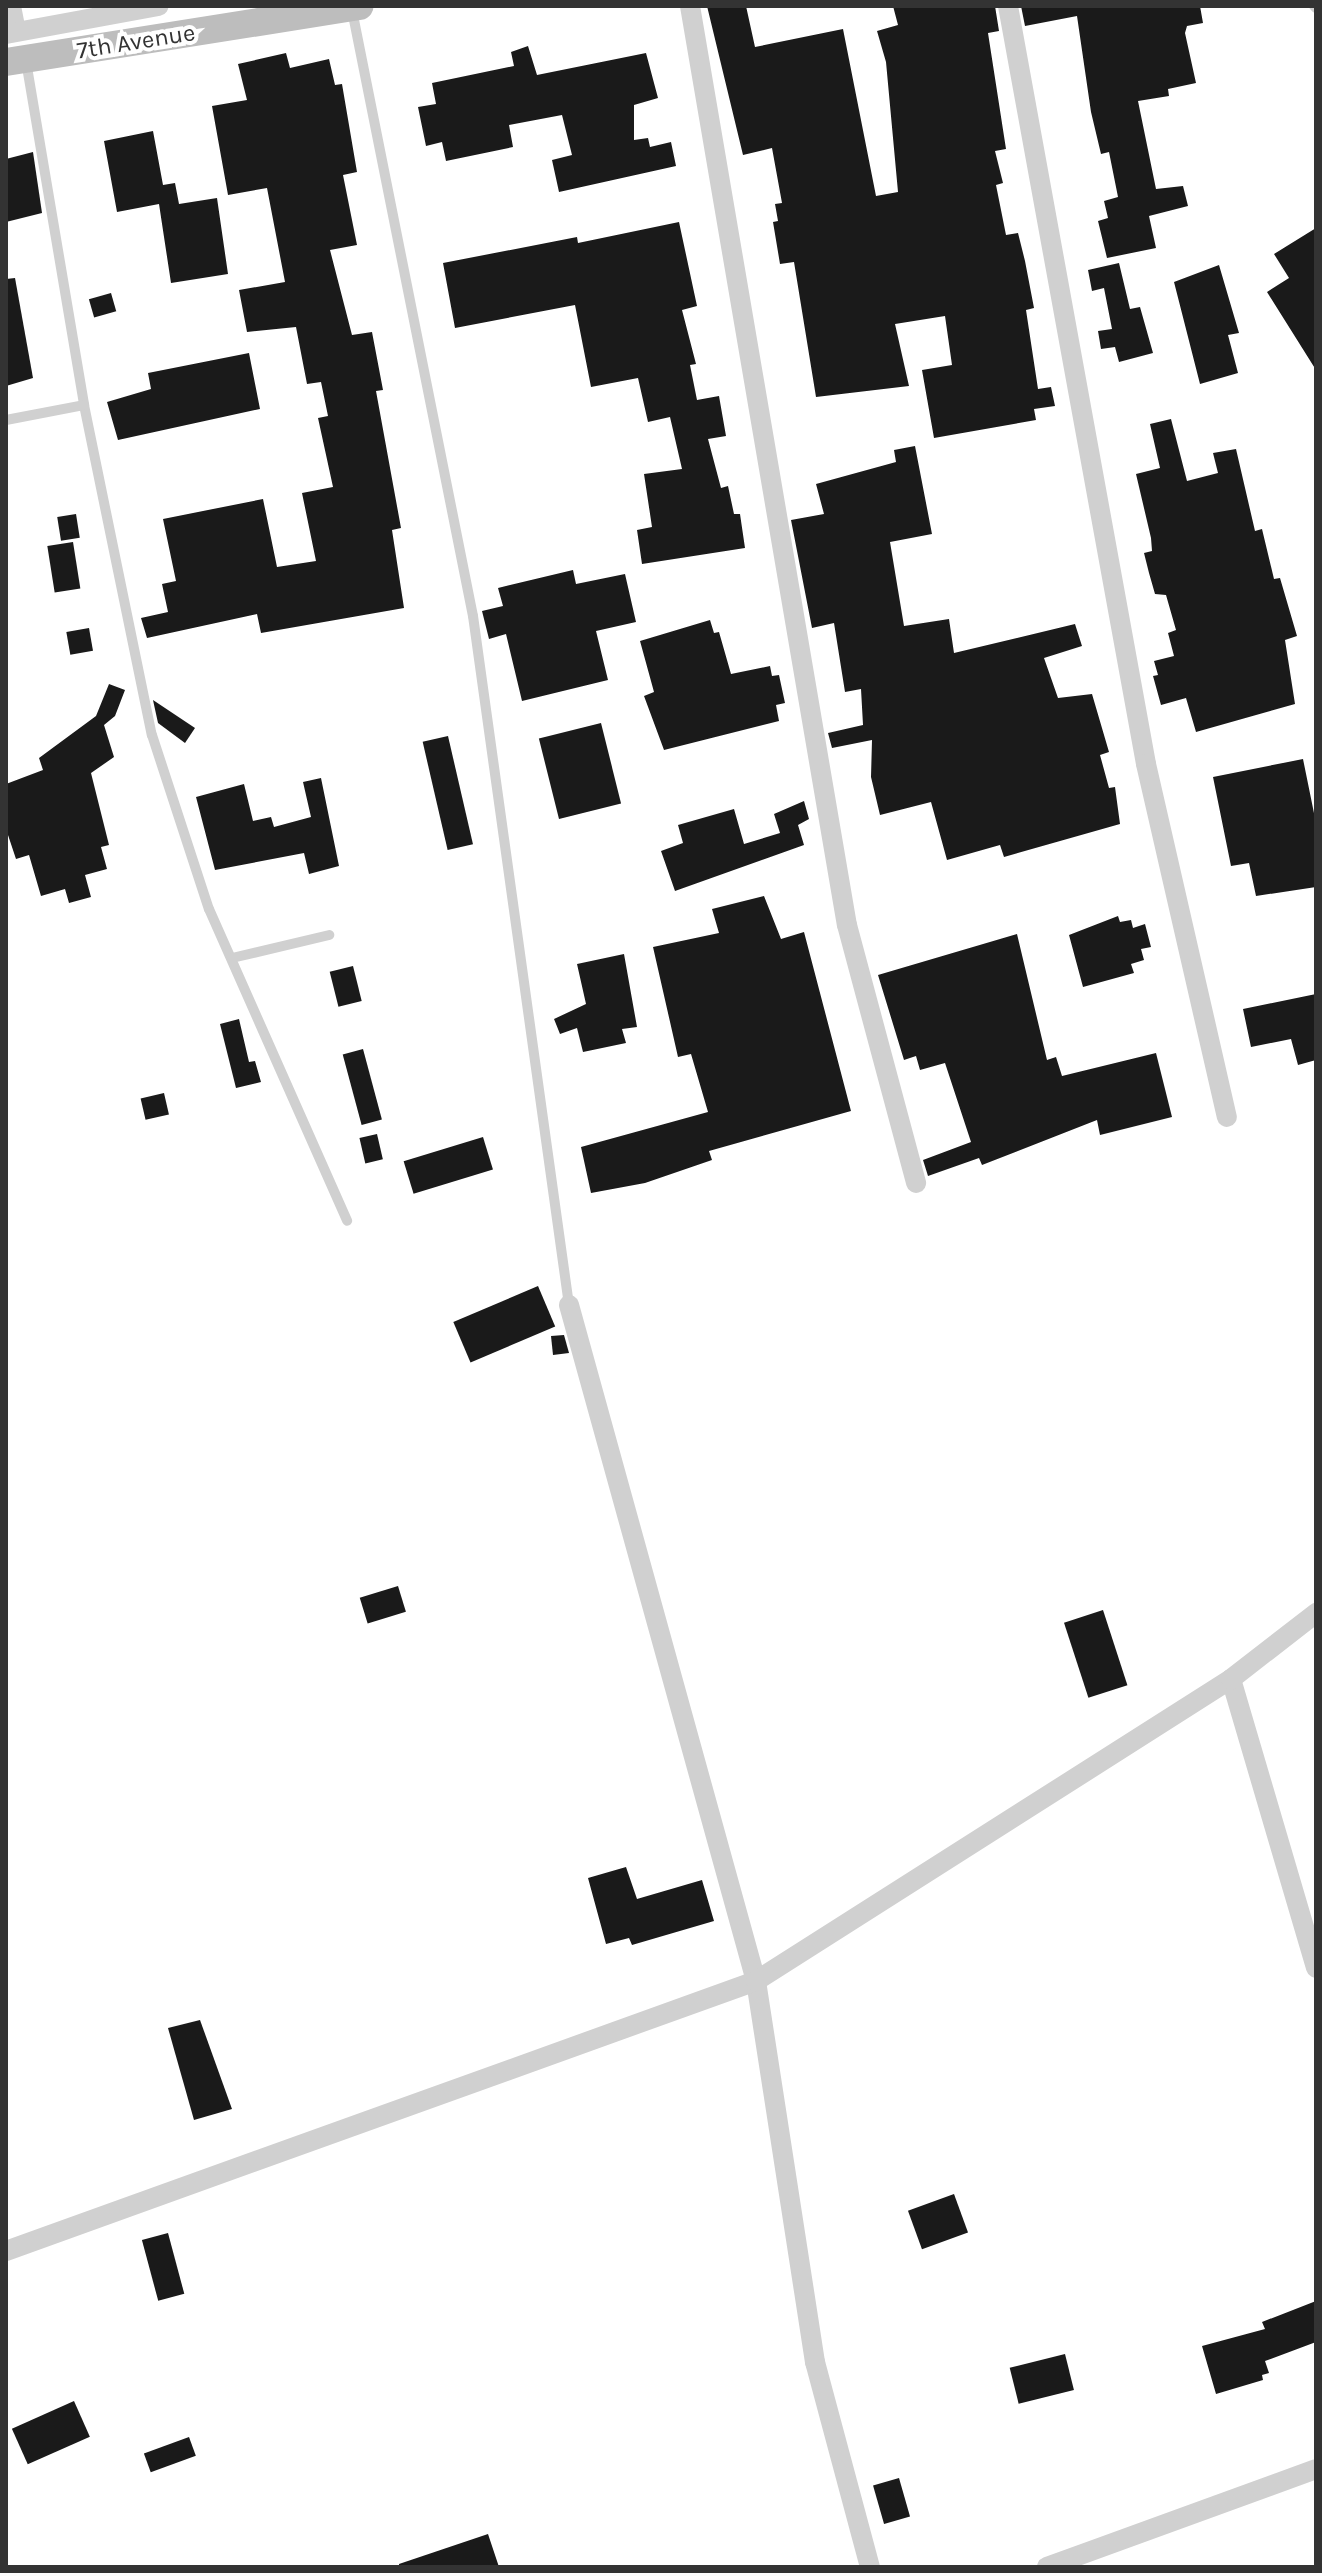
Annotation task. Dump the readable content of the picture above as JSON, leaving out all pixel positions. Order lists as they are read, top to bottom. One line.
{"streets":{"main road":["7th Avenue"]}}
